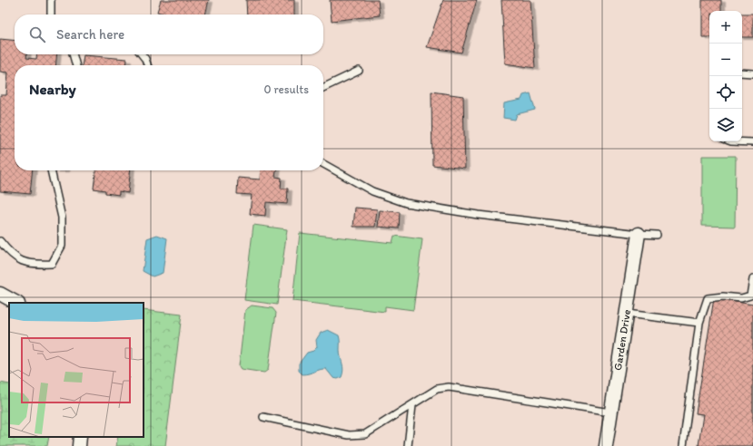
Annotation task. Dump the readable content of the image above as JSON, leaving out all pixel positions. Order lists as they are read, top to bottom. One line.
{"streets":{"street":["Garden Drive"]},"page":{"map_buttons":["+","−"],"search":"Search here","heading":["Nearby","0 results"]}}
